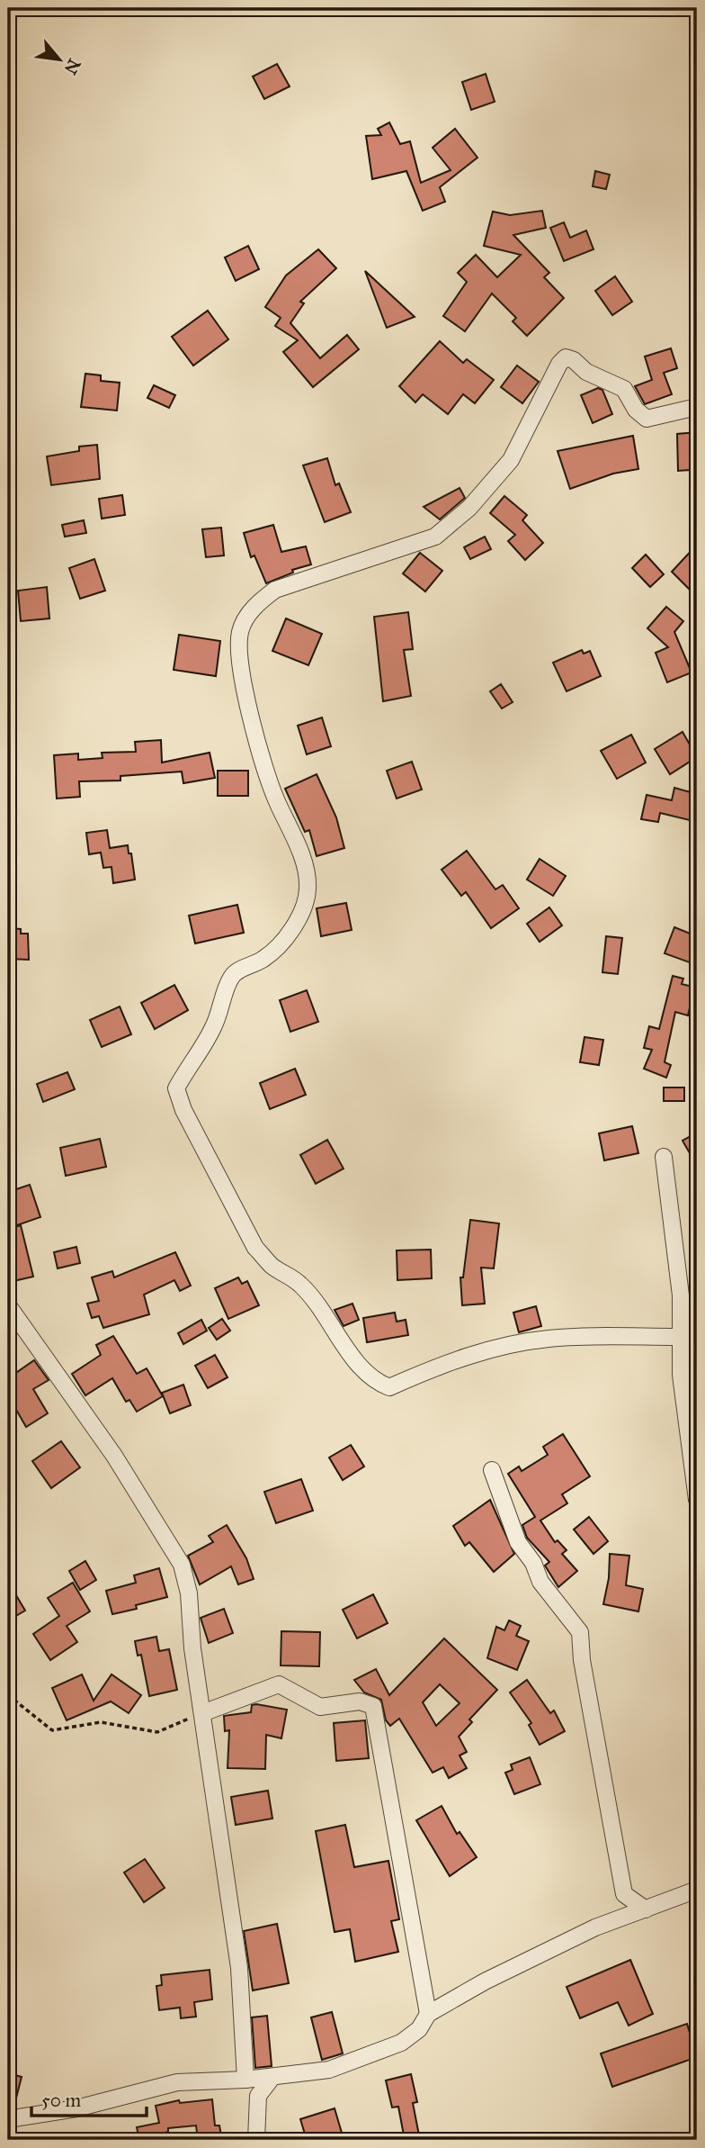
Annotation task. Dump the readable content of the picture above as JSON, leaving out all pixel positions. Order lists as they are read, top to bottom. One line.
{"scale_bar":"50 m","north":"bottom right"}
